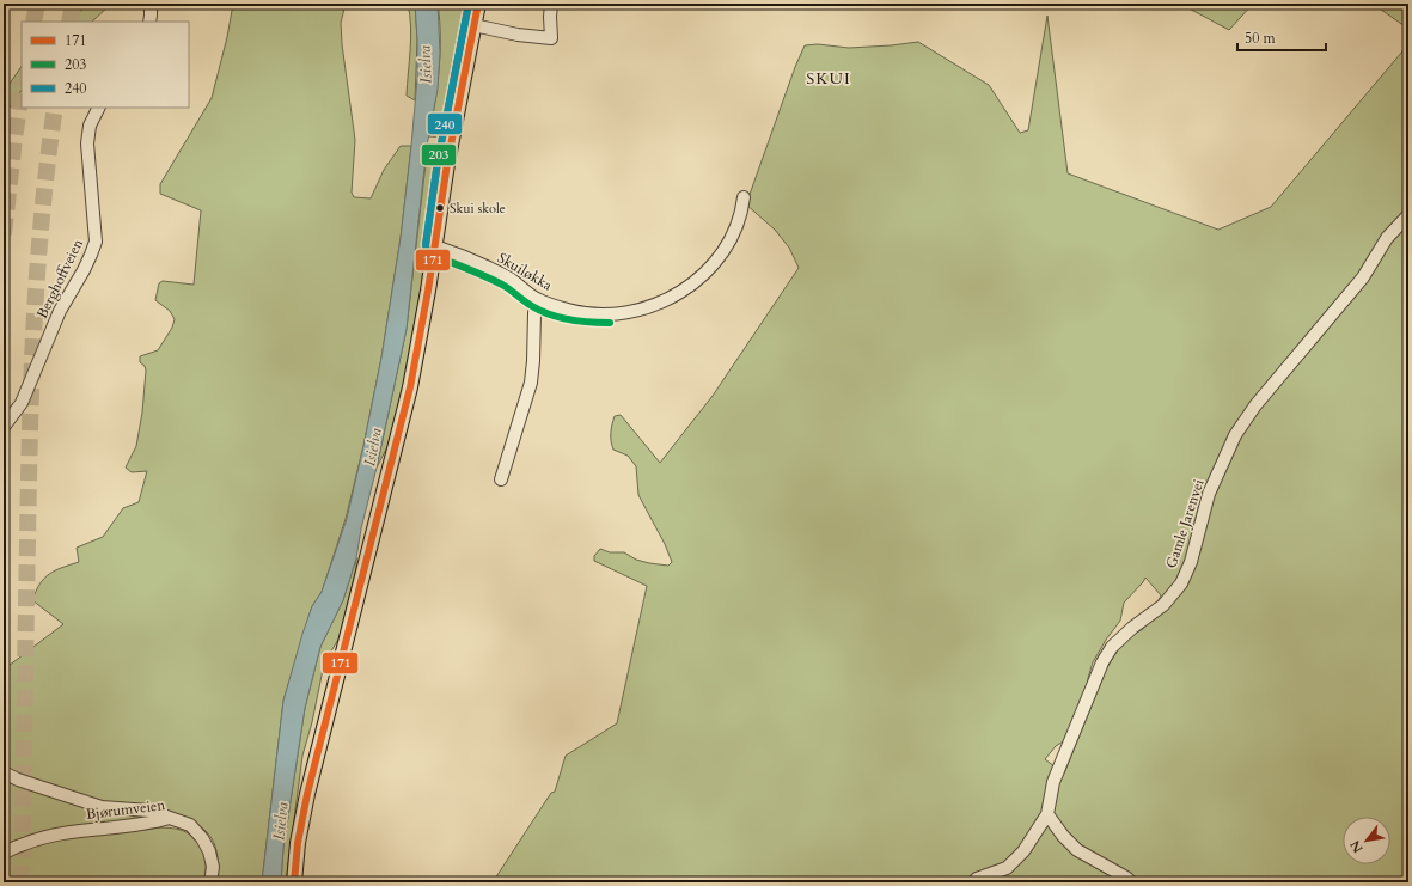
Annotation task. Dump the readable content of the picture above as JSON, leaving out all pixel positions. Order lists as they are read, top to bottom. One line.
{"streets":{"street":["Skuiløkka","Berghoffveien","Gamle Jarenvei","Bjørumveien"]},"districts":["SKUI"],"water":["Isielva"],"places":["Skui skole"],"lines":["transit line 171","transit line 203","transit line 240"],"legend":["171","203","240"],"scale_bar":"50 m","north":"bottom left"}
